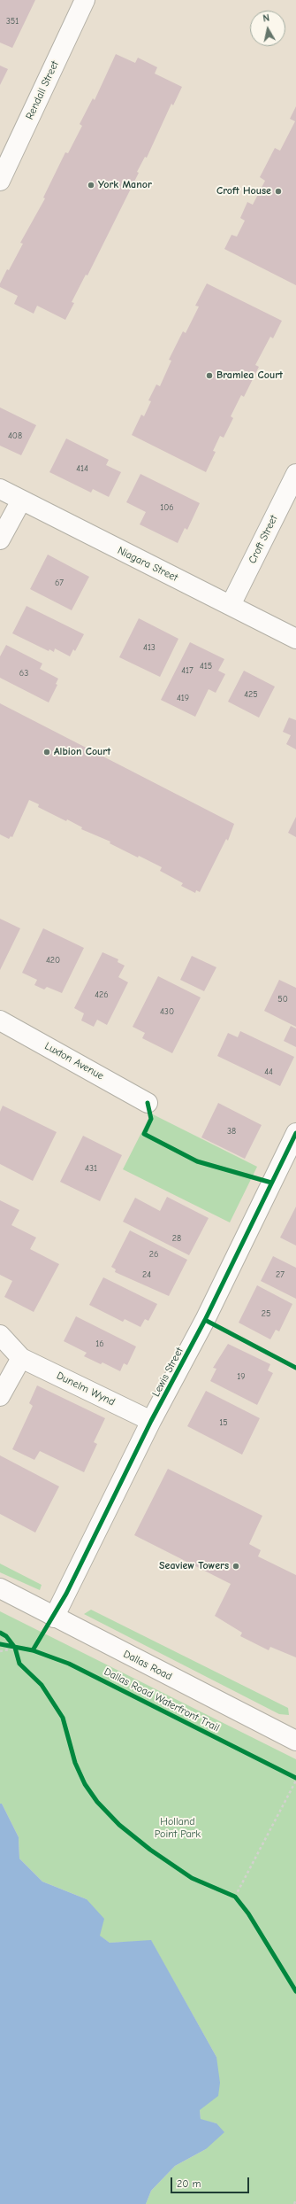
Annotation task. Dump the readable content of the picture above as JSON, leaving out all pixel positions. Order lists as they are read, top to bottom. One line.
{"streets":{"street":["Rendall Street","Croft Street","Niagara Street","Luxton Avenue","Lewis Street","Dunelm Wynd","Dallas Road"],"cycle path":["Dallas Road Waterfront Trail"]},"crossings":[["Croft Street","Niagara Street"],["Lewis Street","Dunelm Wynd"],["Lewis Street","Dallas Road"]],"parks":["Holland Point Park"],"places":["York Manor","Croft House","Bramlea Court","Albion Court","Seaview Towers"],"house_numbers":["351","408","414","106","67","413","415","417","63","425","419","420","426","50","430","44","38","431","28","26","24","27","25","16","19","15"],"scale_bar":"20 m","north":"top"}
